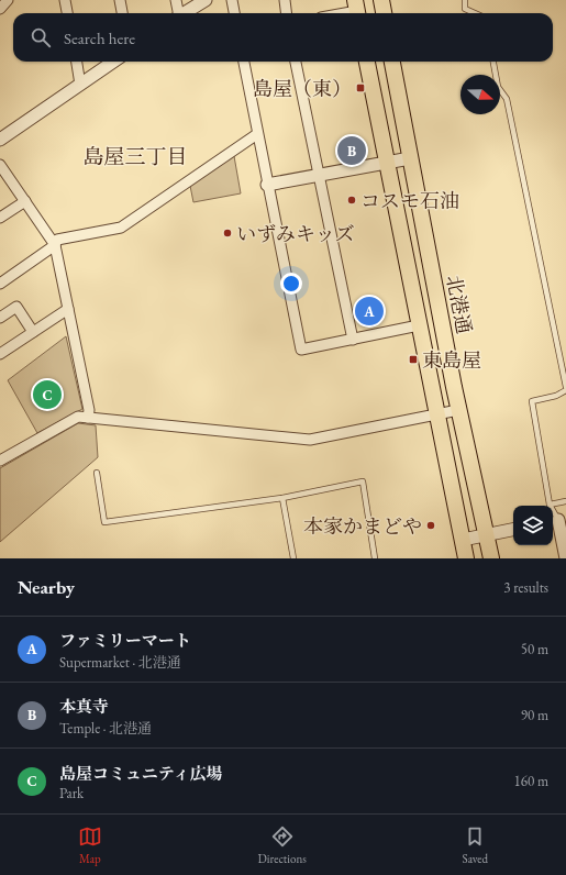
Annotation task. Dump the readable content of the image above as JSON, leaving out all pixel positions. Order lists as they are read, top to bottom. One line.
{"streets":{"main road":["北港通"]},"districts":["島屋三丁目"],"places":{"transit":["島屋（東）","東島屋"],"other":["コスモ石油","いずみキッズ","本家かまどや"]},"north":"right","page":{"search":"Search here","pins":["B","A","C"],"heading":["Nearby","3 results"],"list":[{"mark":"A","name":"ファミリーマート","note":"Supermarket · 北港通","value":"50 m"},{"mark":"B","name":"本真寺","note":"Temple · 北港通","value":"90 m"},{"mark":"C","name":"島屋コミュニティ広場","note":"Park","value":"160 m"}],"nav":["Map","Directions","Saved"]}}
